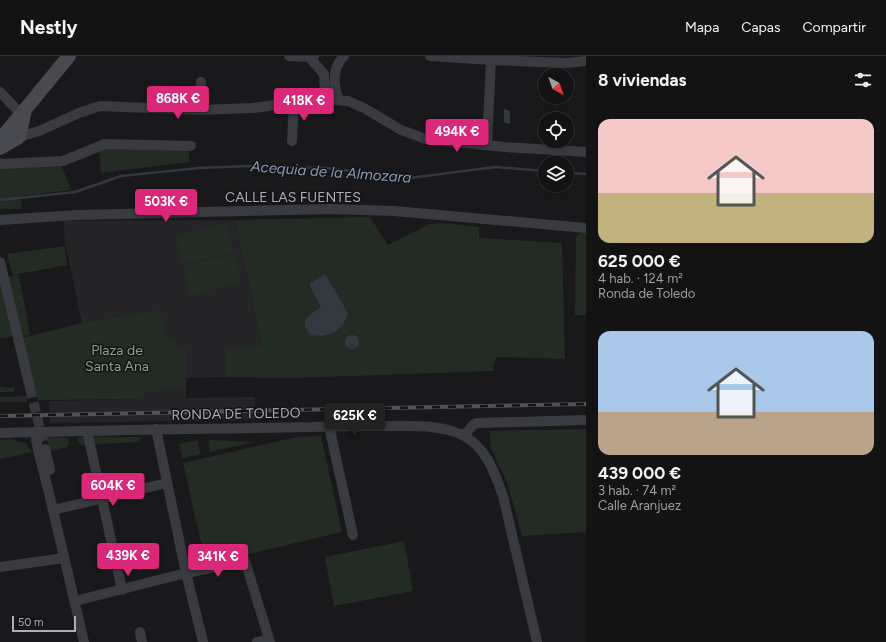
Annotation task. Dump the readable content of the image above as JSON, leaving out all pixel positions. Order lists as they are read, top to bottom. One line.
{"streets":{"street":["CALLE LAS FUENTES","RONDA DE TOLEDO"]},"water":["Acequia de la Almozara"],"parks":["Plaza de Santa Ana"],"scale_bar":"50 m","north":"bottom right","page":{"header":"Nestly","nav":["Mapa","Capas","Compartir"],"heading":"8 viviendas","price":["868K €","418K €","494K €","503K €","625K €","604K €","439K €","341K €"],"list":[{"name":"625 000 €","note":"4 hab. · 124 m² · Ronda de Toledo"},{"name":"439 000 €","note":"3 hab. · 74 m² · Calle Aranjuez"}],"scale":"50 m"}}
